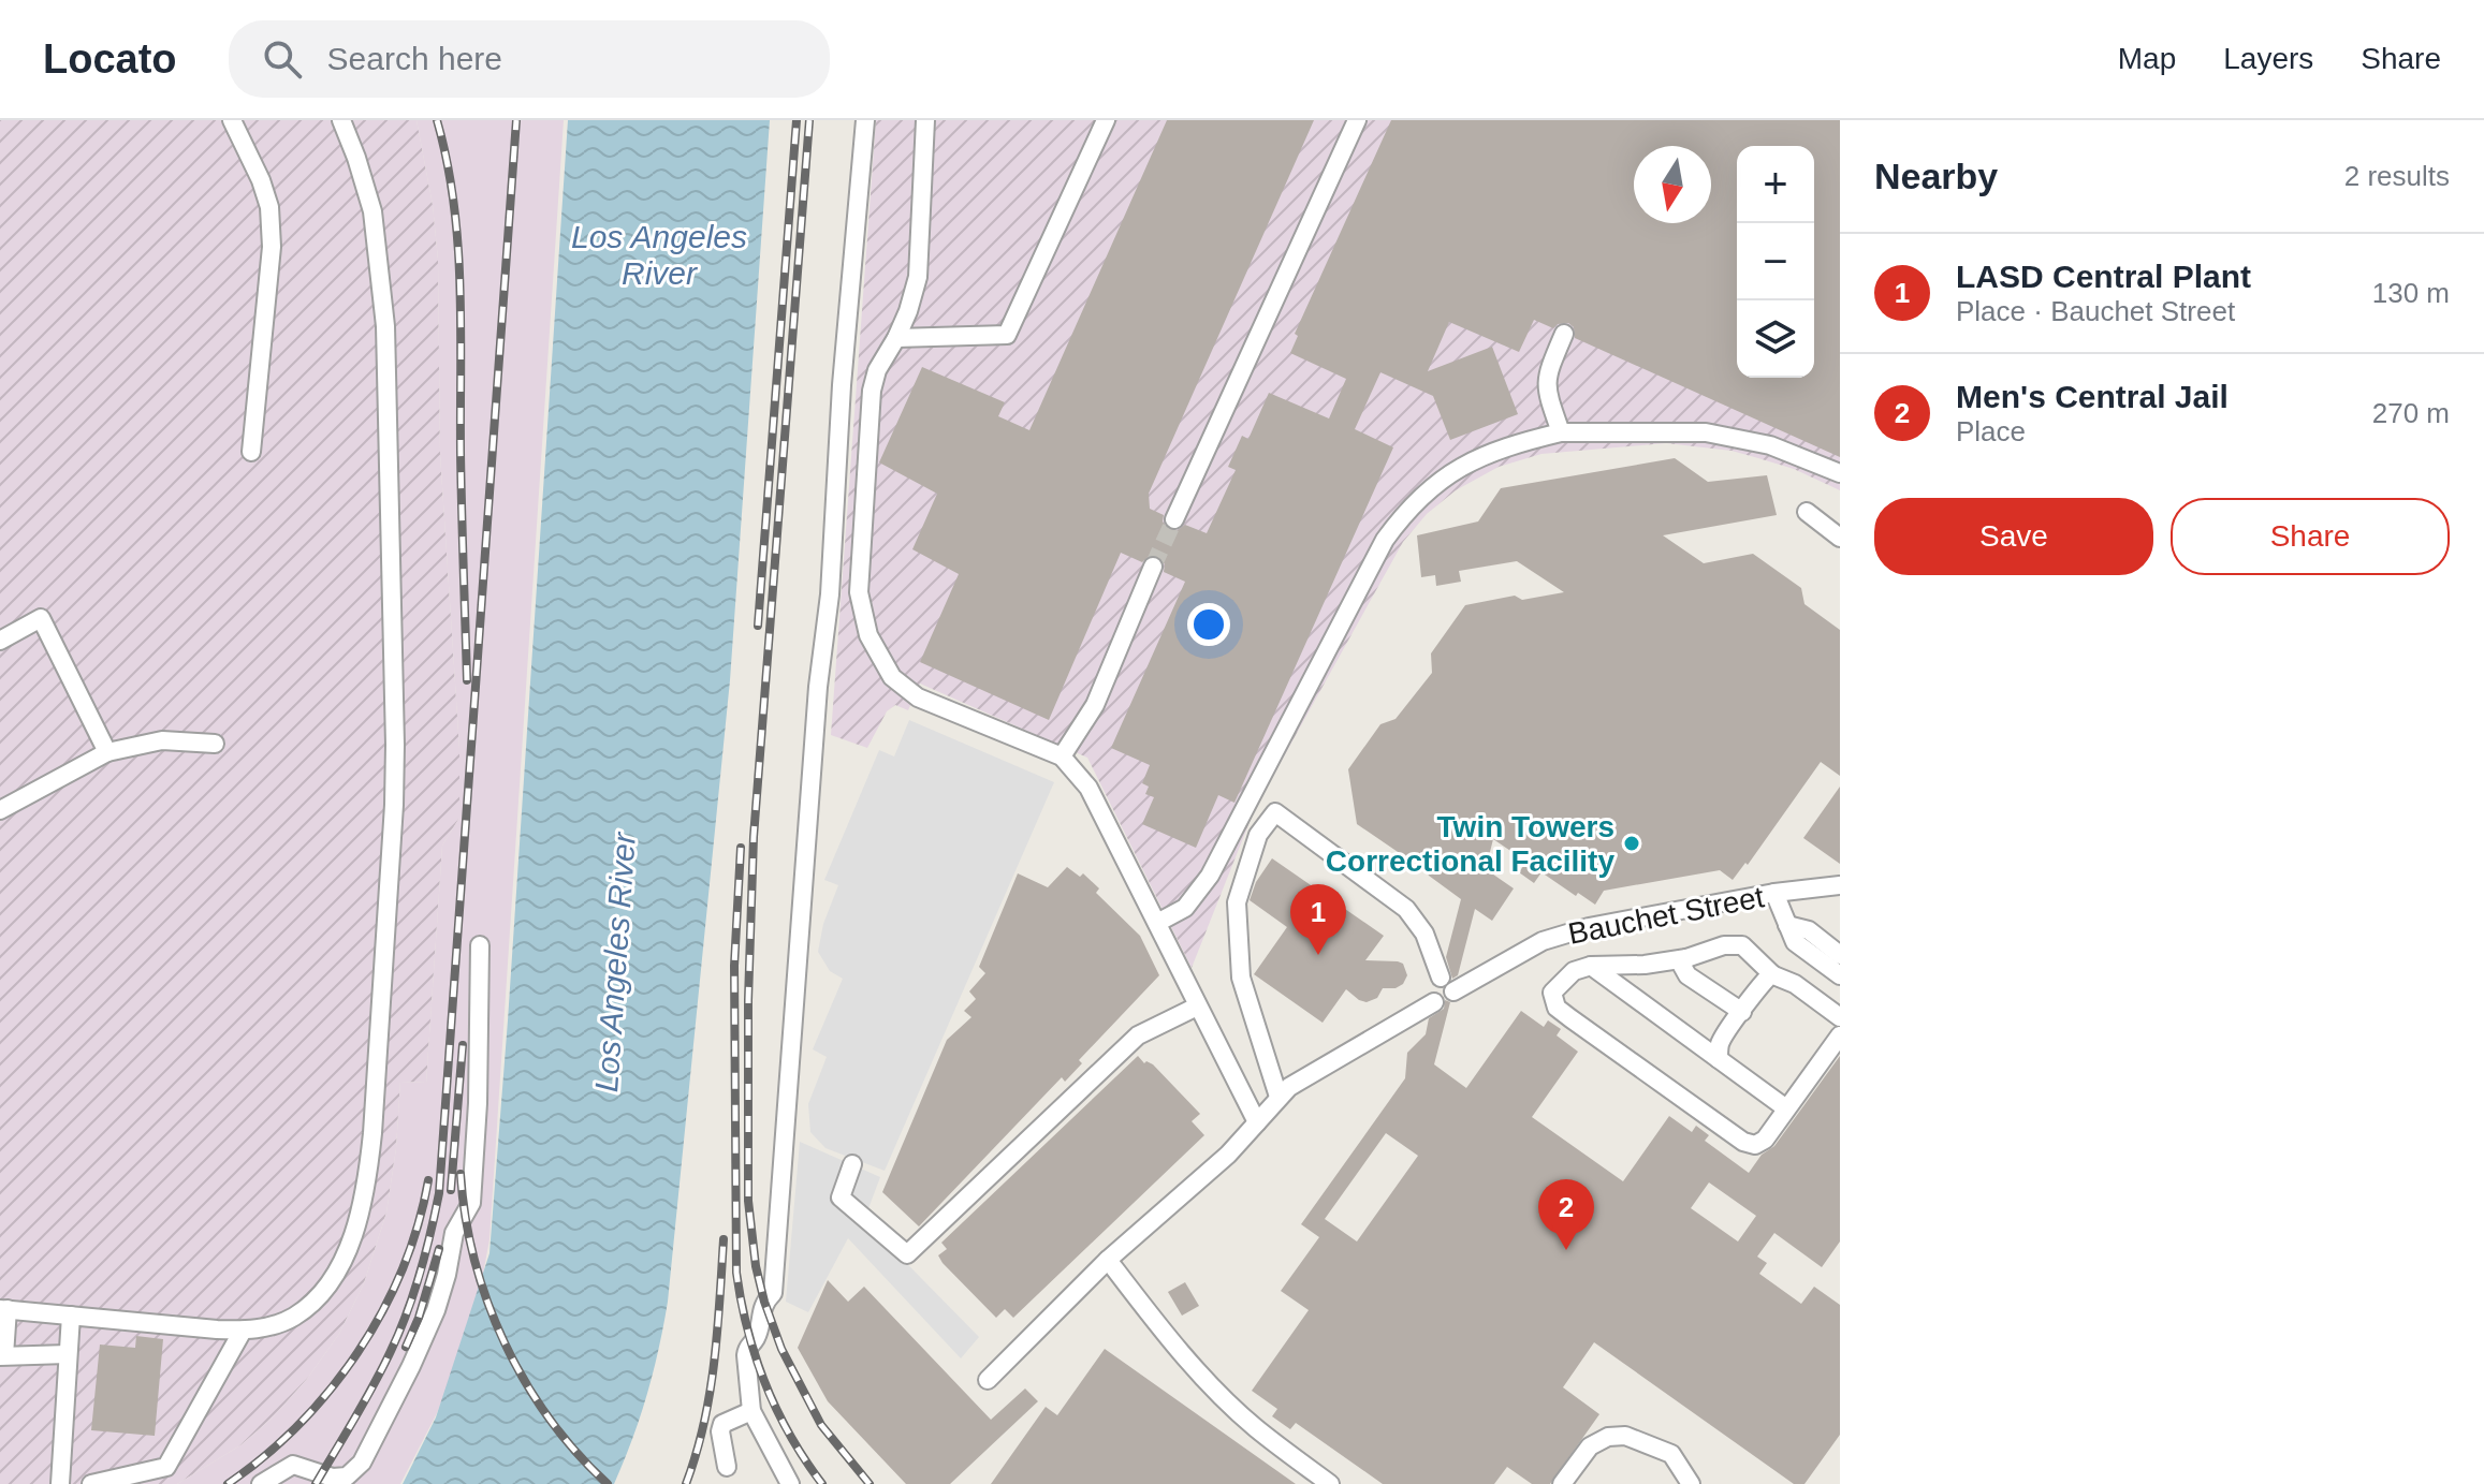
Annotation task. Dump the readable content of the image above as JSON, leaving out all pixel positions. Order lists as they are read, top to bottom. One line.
{"streets":{"street":["Bauchet Street"]},"water":["Los Angeles River"],"places":["Twin Towers Correctional Facility"],"north":"bottom","page":{"header":"Locato","search":"Search here","nav":["Map","Layers","Share"],"heading":["Nearby","2 results"],"map_buttons":["+","−"],"list":[{"mark":"1","name":"LASD Central Plant","note":"Place · Bauchet Street","value":"130 m"},{"mark":"2","name":"Men's Central Jail","note":"Place","value":"270 m"}],"buttons":["Save","Share"],"pins":["1","2"]}}
